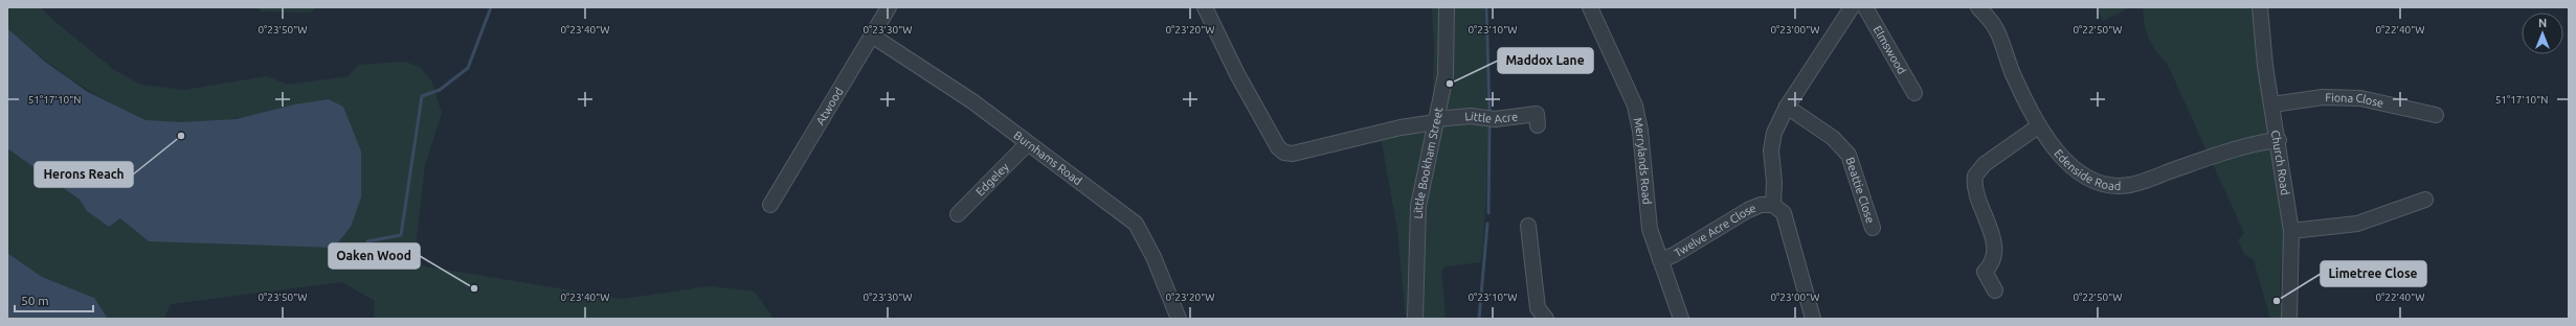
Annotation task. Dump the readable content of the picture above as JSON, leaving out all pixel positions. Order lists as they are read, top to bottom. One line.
{"streets":{"street":["Elmswood","Fiona Close","Atwood","Little Acre","Burnhams Road","Merrylands Road","Little Bookham Street","Church Road","Edenside Road","Edgeley","Beattie Close","Twelve Acre Close"]},"crossings":[["Fiona Close","Church Road"],["Atwood","Burnhams Road"],["Little Acre","Little Bookham Street"],["Burnhams Road","Edgeley"],["Merrylands Road","Twelve Acre Close"],["Church Road","Edenside Road"]],"places":["Maddox Lane","Herons Reach","Oaken Wood","Limetree Close"],"scale_bar":"50 m","north":"top","coordinates":["0°23'50\"W","0°23'40\"W","0°23'30\"W","0°23'20\"W","0°23'10\"W","0°23'00\"W","0°22'50\"W","0°22'40\"W","51°17'10\"N"]}
